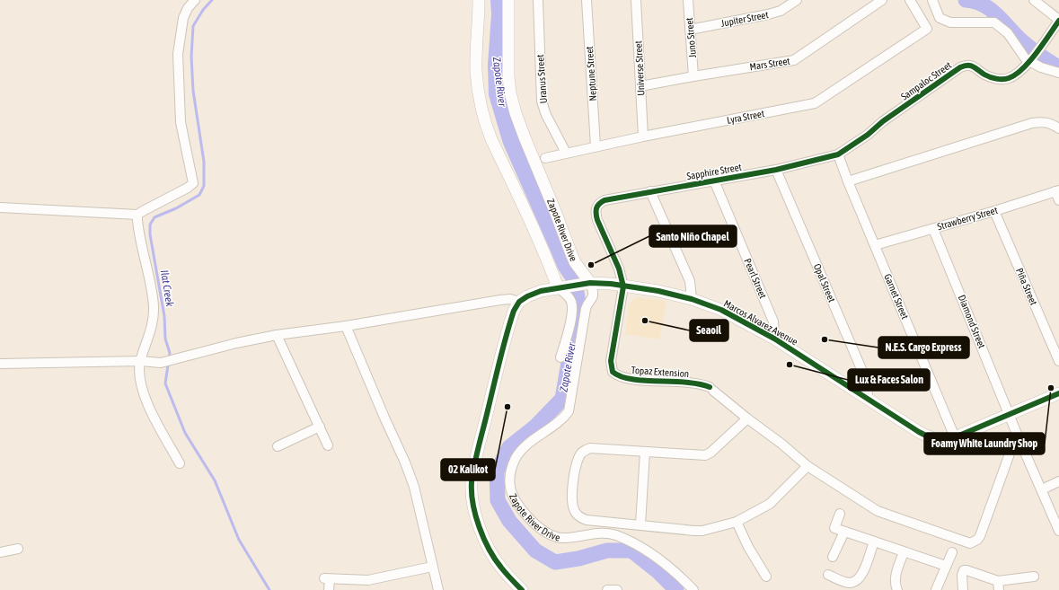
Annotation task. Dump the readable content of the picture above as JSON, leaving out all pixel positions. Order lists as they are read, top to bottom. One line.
{"streets":{"main road":["Zapote River Drive","Marcos Alvarez Avenue"],"street":["Jupiter Street","Juno Street","Mars Street","Universe Street","Neptune Street","Uranus Street","Sampaloc Street","Lyra Street","Sapphire Street","Strawberry Street","Pearl Street","Opal Street","Piña Street","Garnet Street","Diamond Street","Topaz Extension"]},"crossings":[["Jupiter Street","Juno Street"],["Juno Street","Mars Street"],["Mars Street","Universe Street"],["Universe Street","Lyra Street"],["Neptune Street","Lyra Street"],["Uranus Street","Lyra Street"],["Sampaloc Street","Sapphire Street"],["Sampaloc Street","Garnet Street"],["Sapphire Street","Pearl Street"],["Sapphire Street","Opal Street"],["Sapphire Street","Garnet Street"],["Sapphire Street","Marcos Alvarez Avenue"],["Sapphire Street","Topaz Extension"],["Strawberry Street","Piña Street"],["Strawberry Street","Garnet Street"],["Strawberry Street","Diamond Street"],["Zapote River Drive","Marcos Alvarez Avenue"],["Pearl Street","Marcos Alvarez Avenue"],["Opal Street","Marcos Alvarez Avenue"],["Garnet Street","Marcos Alvarez Avenue"],["Diamond Street","Marcos Alvarez Avenue"],["Marcos Alvarez Avenue","Topaz Extension"]],"water":["Zapote River","Ilat Creek"],"places":["Santo Niño Chapel","Seaoil","N.E.S. Cargo Express","Lux & Faces Salon","Foamy White Laundry Shop","02 Kalikot"]}
